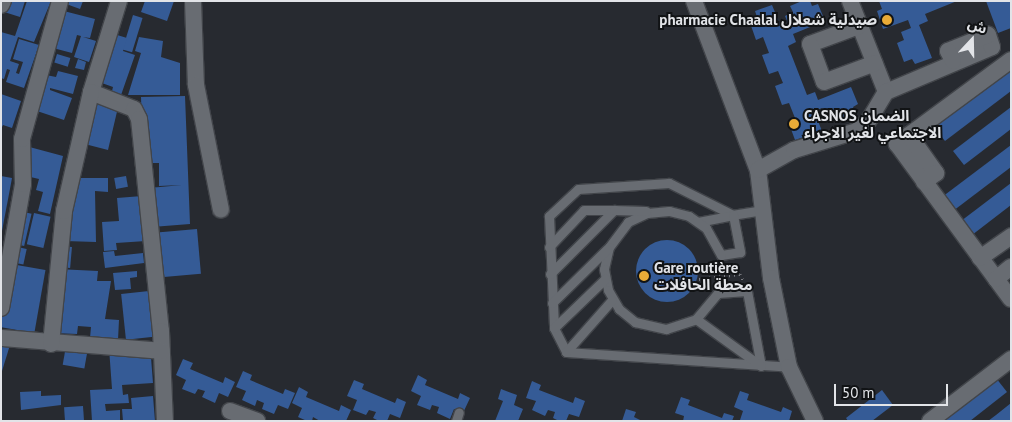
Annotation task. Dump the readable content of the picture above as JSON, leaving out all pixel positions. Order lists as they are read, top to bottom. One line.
{"places":["pharmacie Chaalal صيدلية شعلال","CASNOS الضمان الاجتماعي لغير الاجراء","Gare routière محطة الحافلات"],"scale_bar":"50 m","north":"top"}
